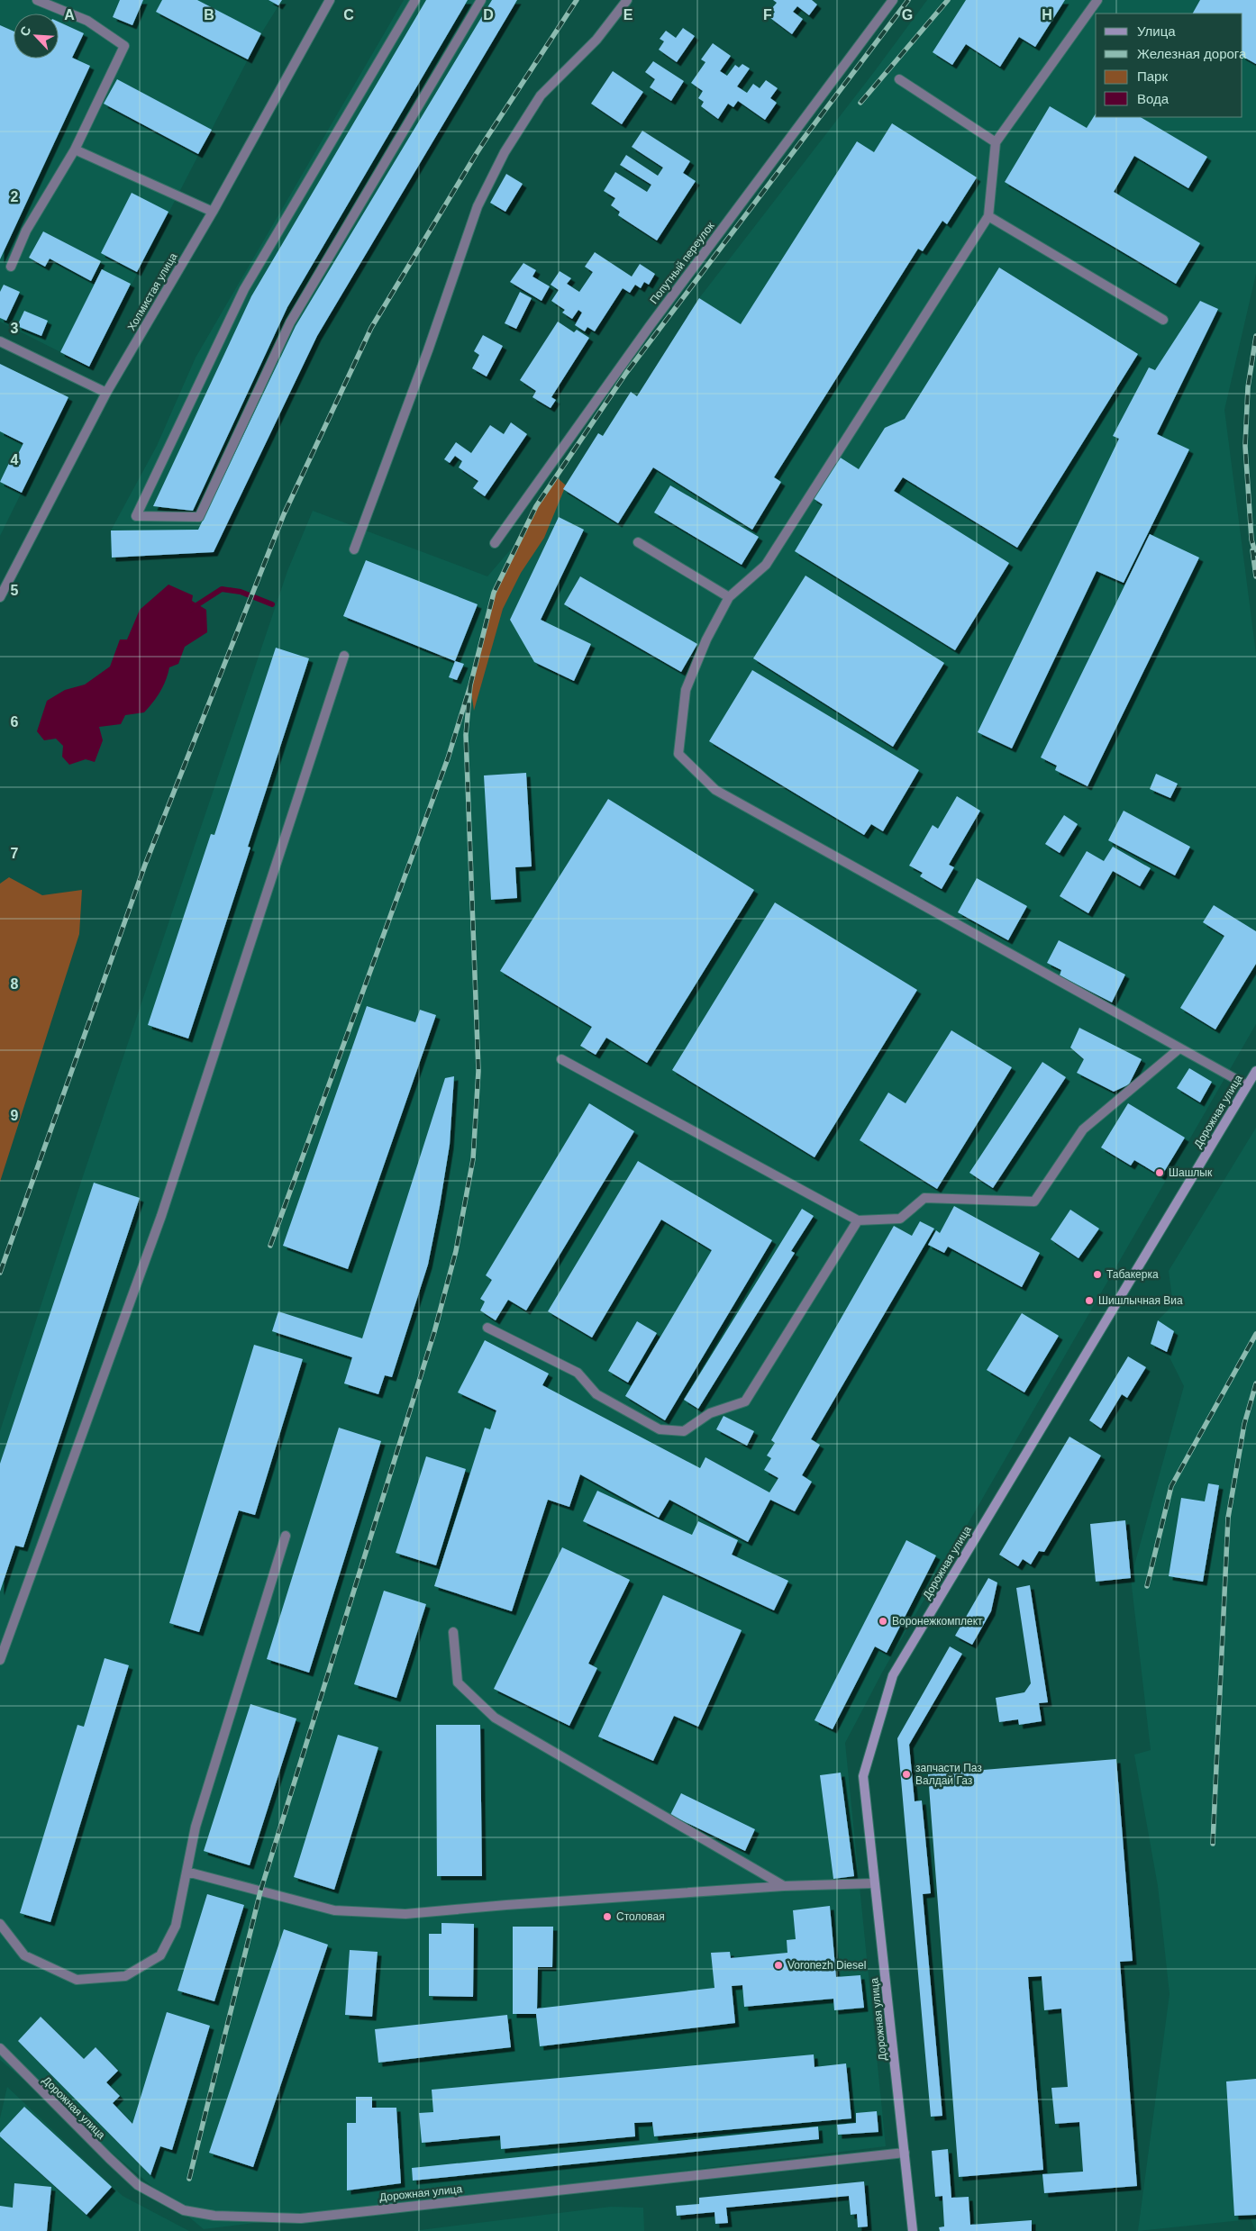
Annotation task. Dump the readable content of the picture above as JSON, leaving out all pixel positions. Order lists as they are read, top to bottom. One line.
{"streets":{"street":["Попутный переулок","Холмистая улица","Дорожная улица"]},"places":["Шашлык","Табакерка","Шишлычная Виа","Воронежкомплект","запчасти Паз Валдай Газ","Столовая","Voronezh Diesel"],"legend":["Улица","Железная дорога","Парк","Вода"],"north":"top left","grid":{"columns":["A","B","C","D","E","F","G","H"],"rows":["2","3","4","5","6","7","8","9"]}}
